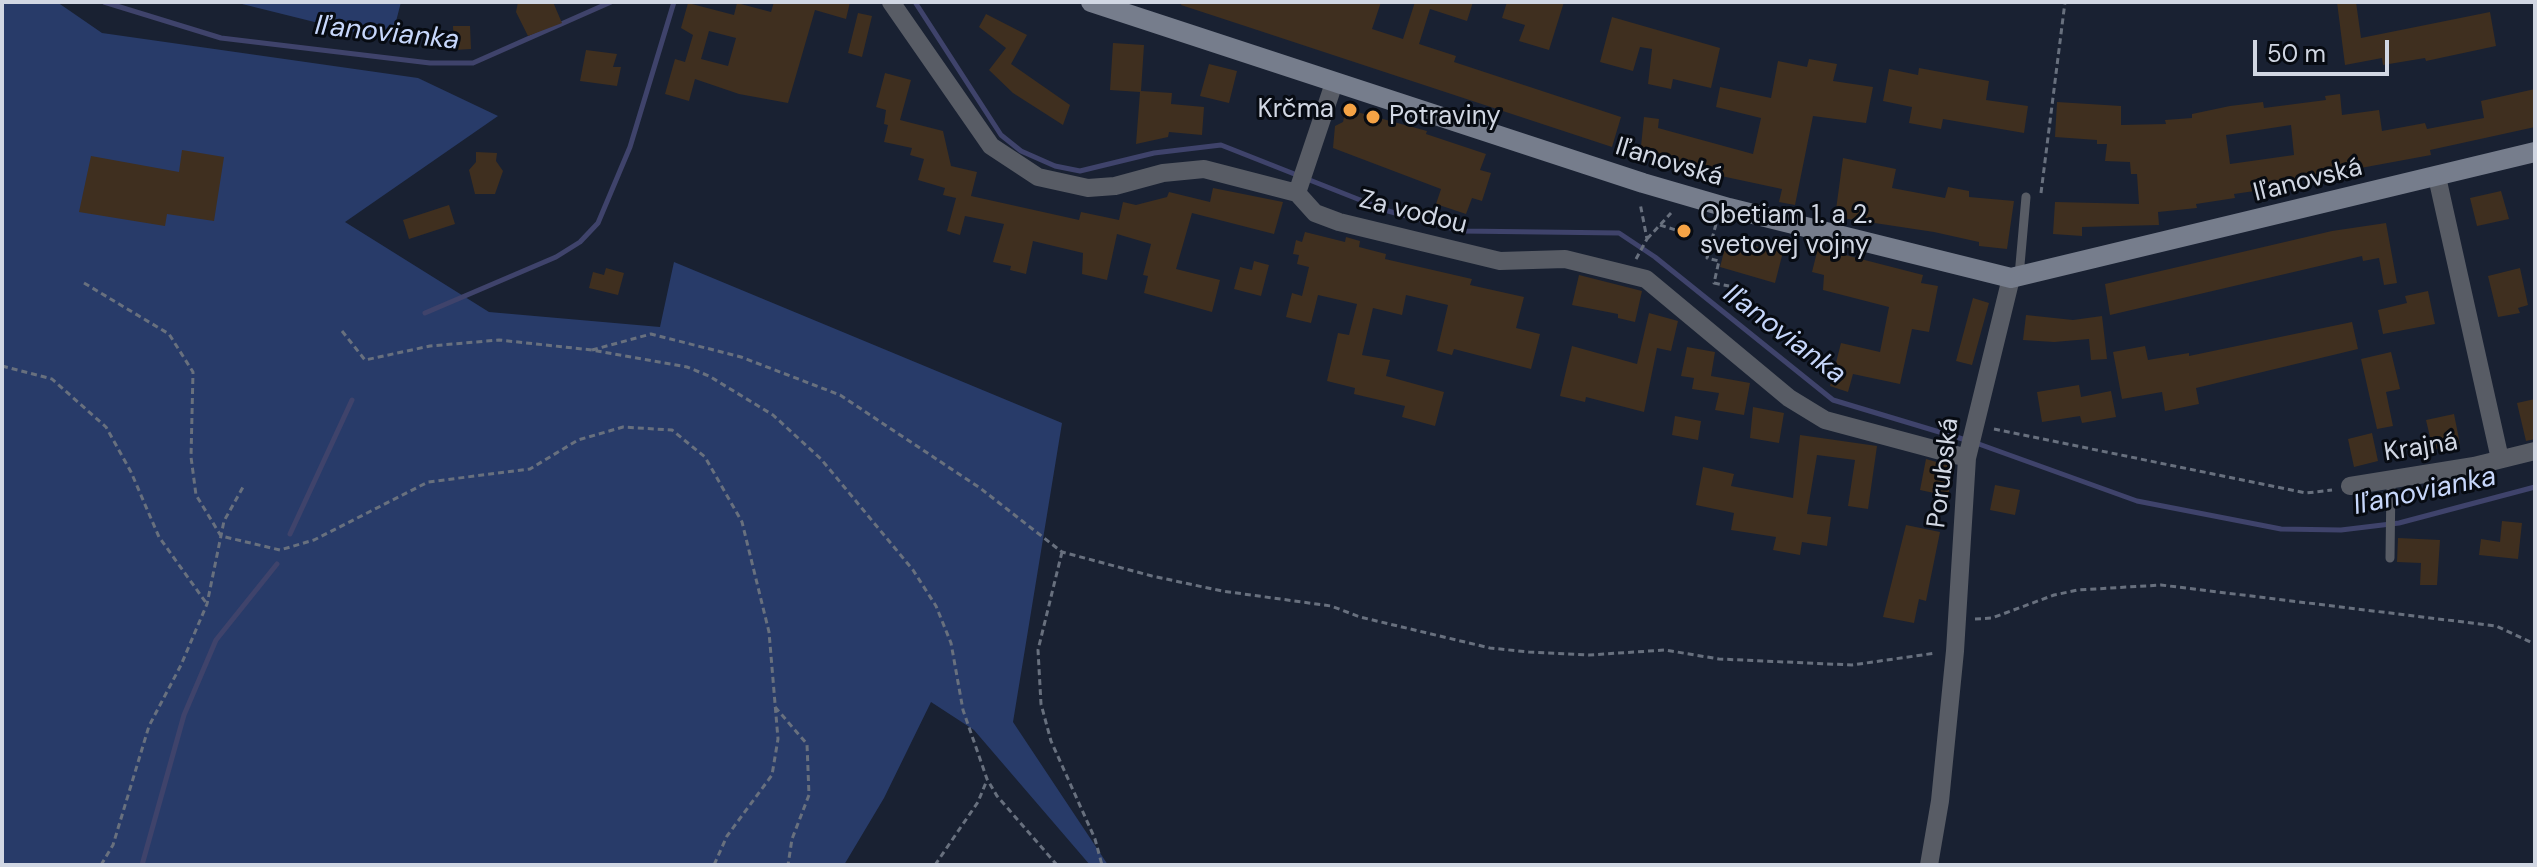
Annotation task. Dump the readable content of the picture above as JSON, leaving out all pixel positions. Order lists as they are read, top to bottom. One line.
{"streets":{"street":["Iľanovská","Za vodou","Krajná","Porubská"]},"crossings":[["Iľanovská","Porubská"],["Za vodou","Porubská"]],"water":["Iľanovianka"],"places":["Krčma","Potraviny","Obetiam 1. a 2. svetovej vojny"],"scale_bar":"50 m"}
